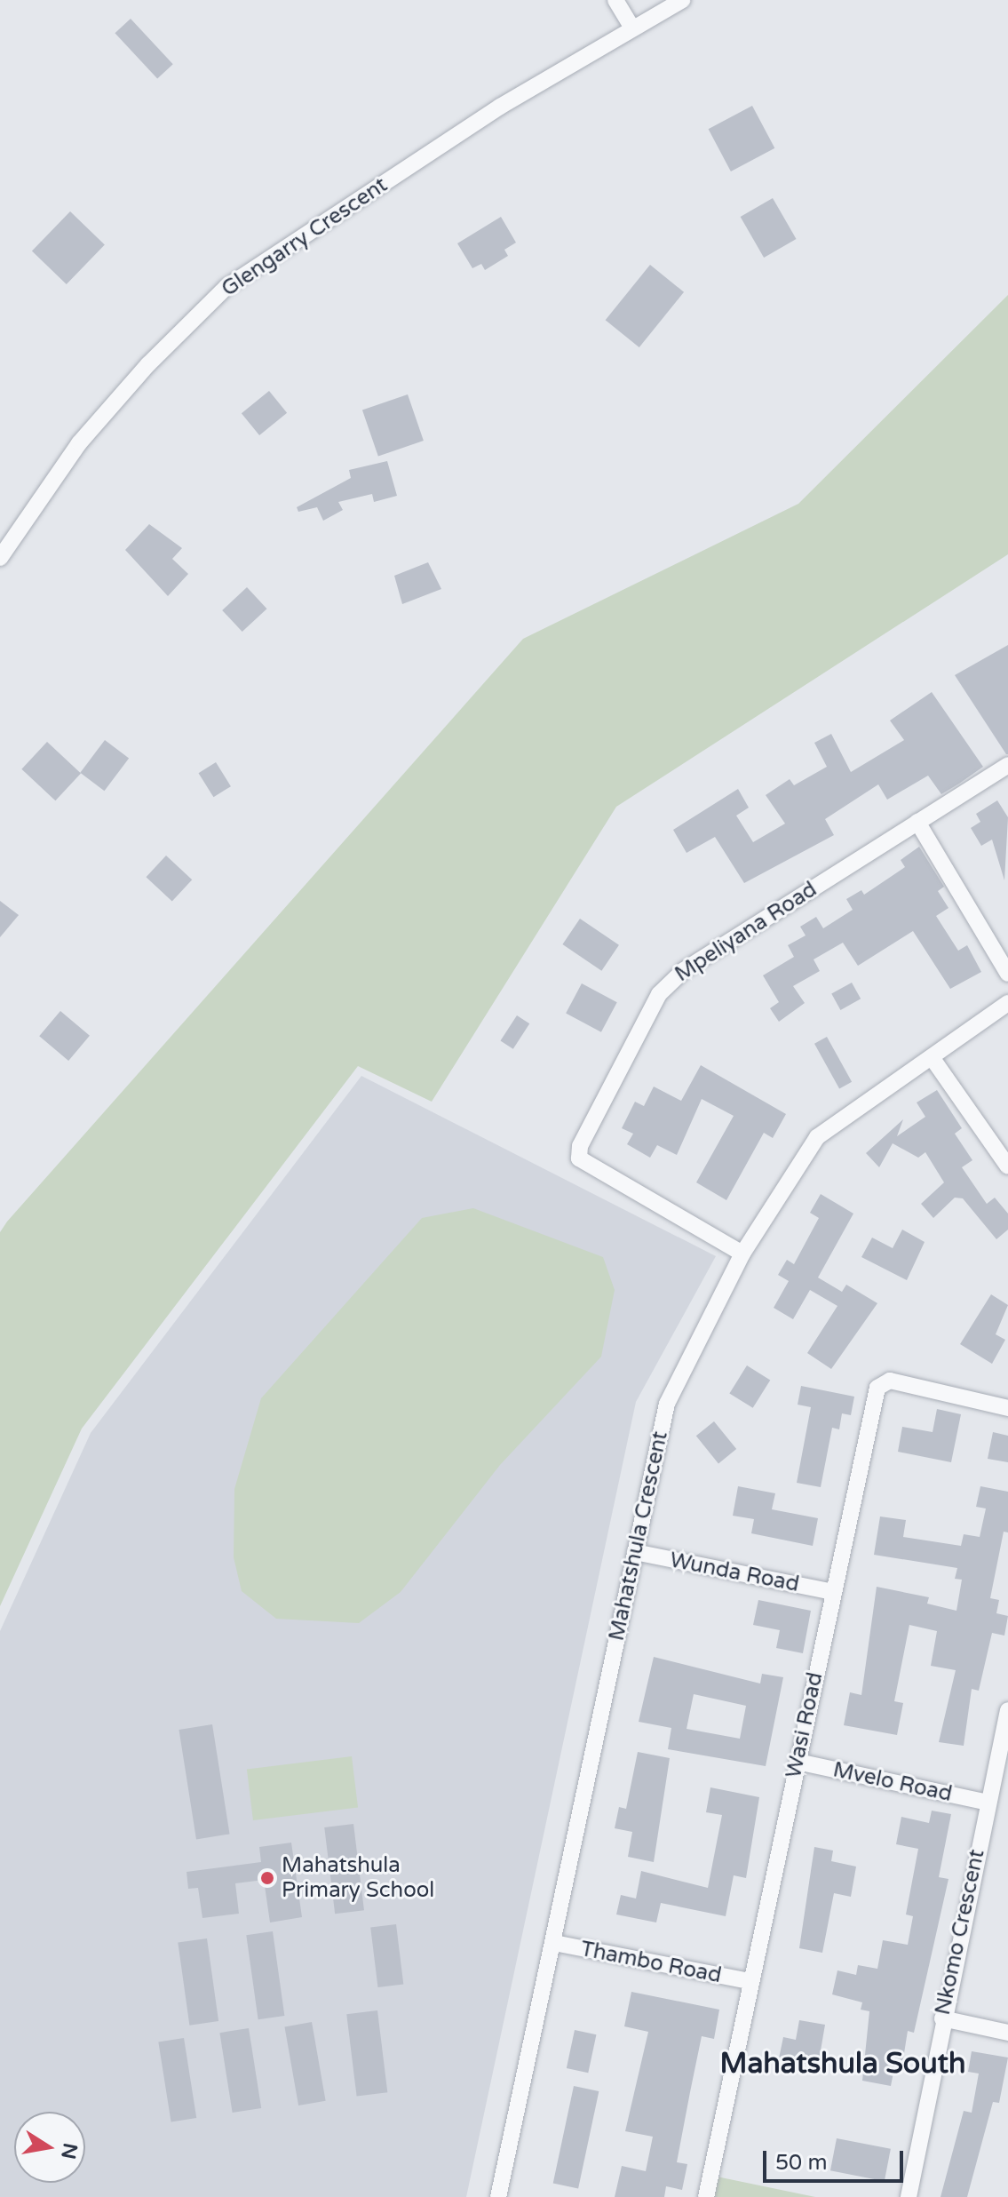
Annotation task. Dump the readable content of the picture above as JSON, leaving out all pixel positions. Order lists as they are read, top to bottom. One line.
{"streets":{"street":["Glengarry Crescent","Mpeliyana Road","Mahatshula Crescent","Wunda Road","Wasi Road","Mvelo Road","Nkomo Crescent","Thambo Road"]},"crossings":[["Mpeliyana Road","Mahatshula Crescent"],["Mahatshula Crescent","Wunda Road"],["Mahatshula Crescent","Thambo Road"],["Wunda Road","Wasi Road"],["Wasi Road","Mvelo Road"],["Wasi Road","Thambo Road"],["Mvelo Road","Nkomo Crescent"]],"districts":["Mahatshula South"],"places":["Mahatshula Primary School"],"scale_bar":"50 m","north":"right"}
